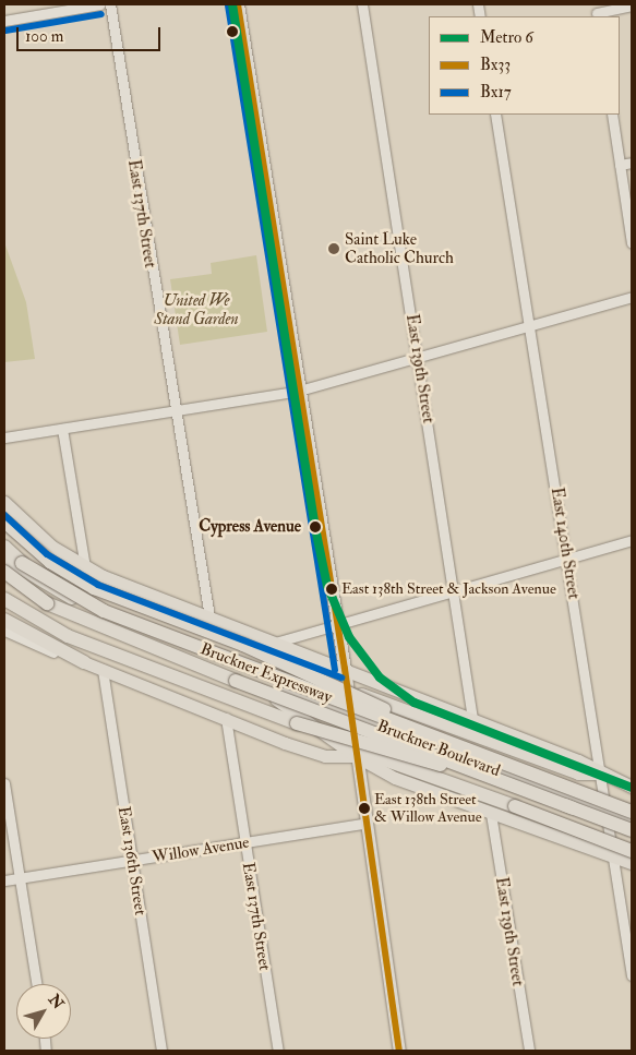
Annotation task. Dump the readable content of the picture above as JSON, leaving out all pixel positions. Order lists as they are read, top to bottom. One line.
{"streets":{"highway":["Bruckner Expressway"],"main road":["Bruckner Boulevard"],"street":["East 137th Street","East 139th Street","East 140th Street","Willow Avenue","East 136th Street"]},"crossings":[["East 137th Street","Bruckner Boulevard"],["East 137th Street","Willow Avenue"],["East 139th Street","Bruckner Boulevard"],["East 140th Street","Bruckner Boulevard"],["Willow Avenue","East 136th Street"]],"parks":["United We Stand Garden"],"places":["Saint Luke Catholic Church","Cypress Avenue","East 138th Street & Jackson Avenue","East 138th Street & Willow Avenue"],"lines":["metro line 6","transit line Bx33","transit line Bx17"],"legend":["Metro 6","Bx33","Bx17"],"scale_bar":"100 m","north":"top right"}
